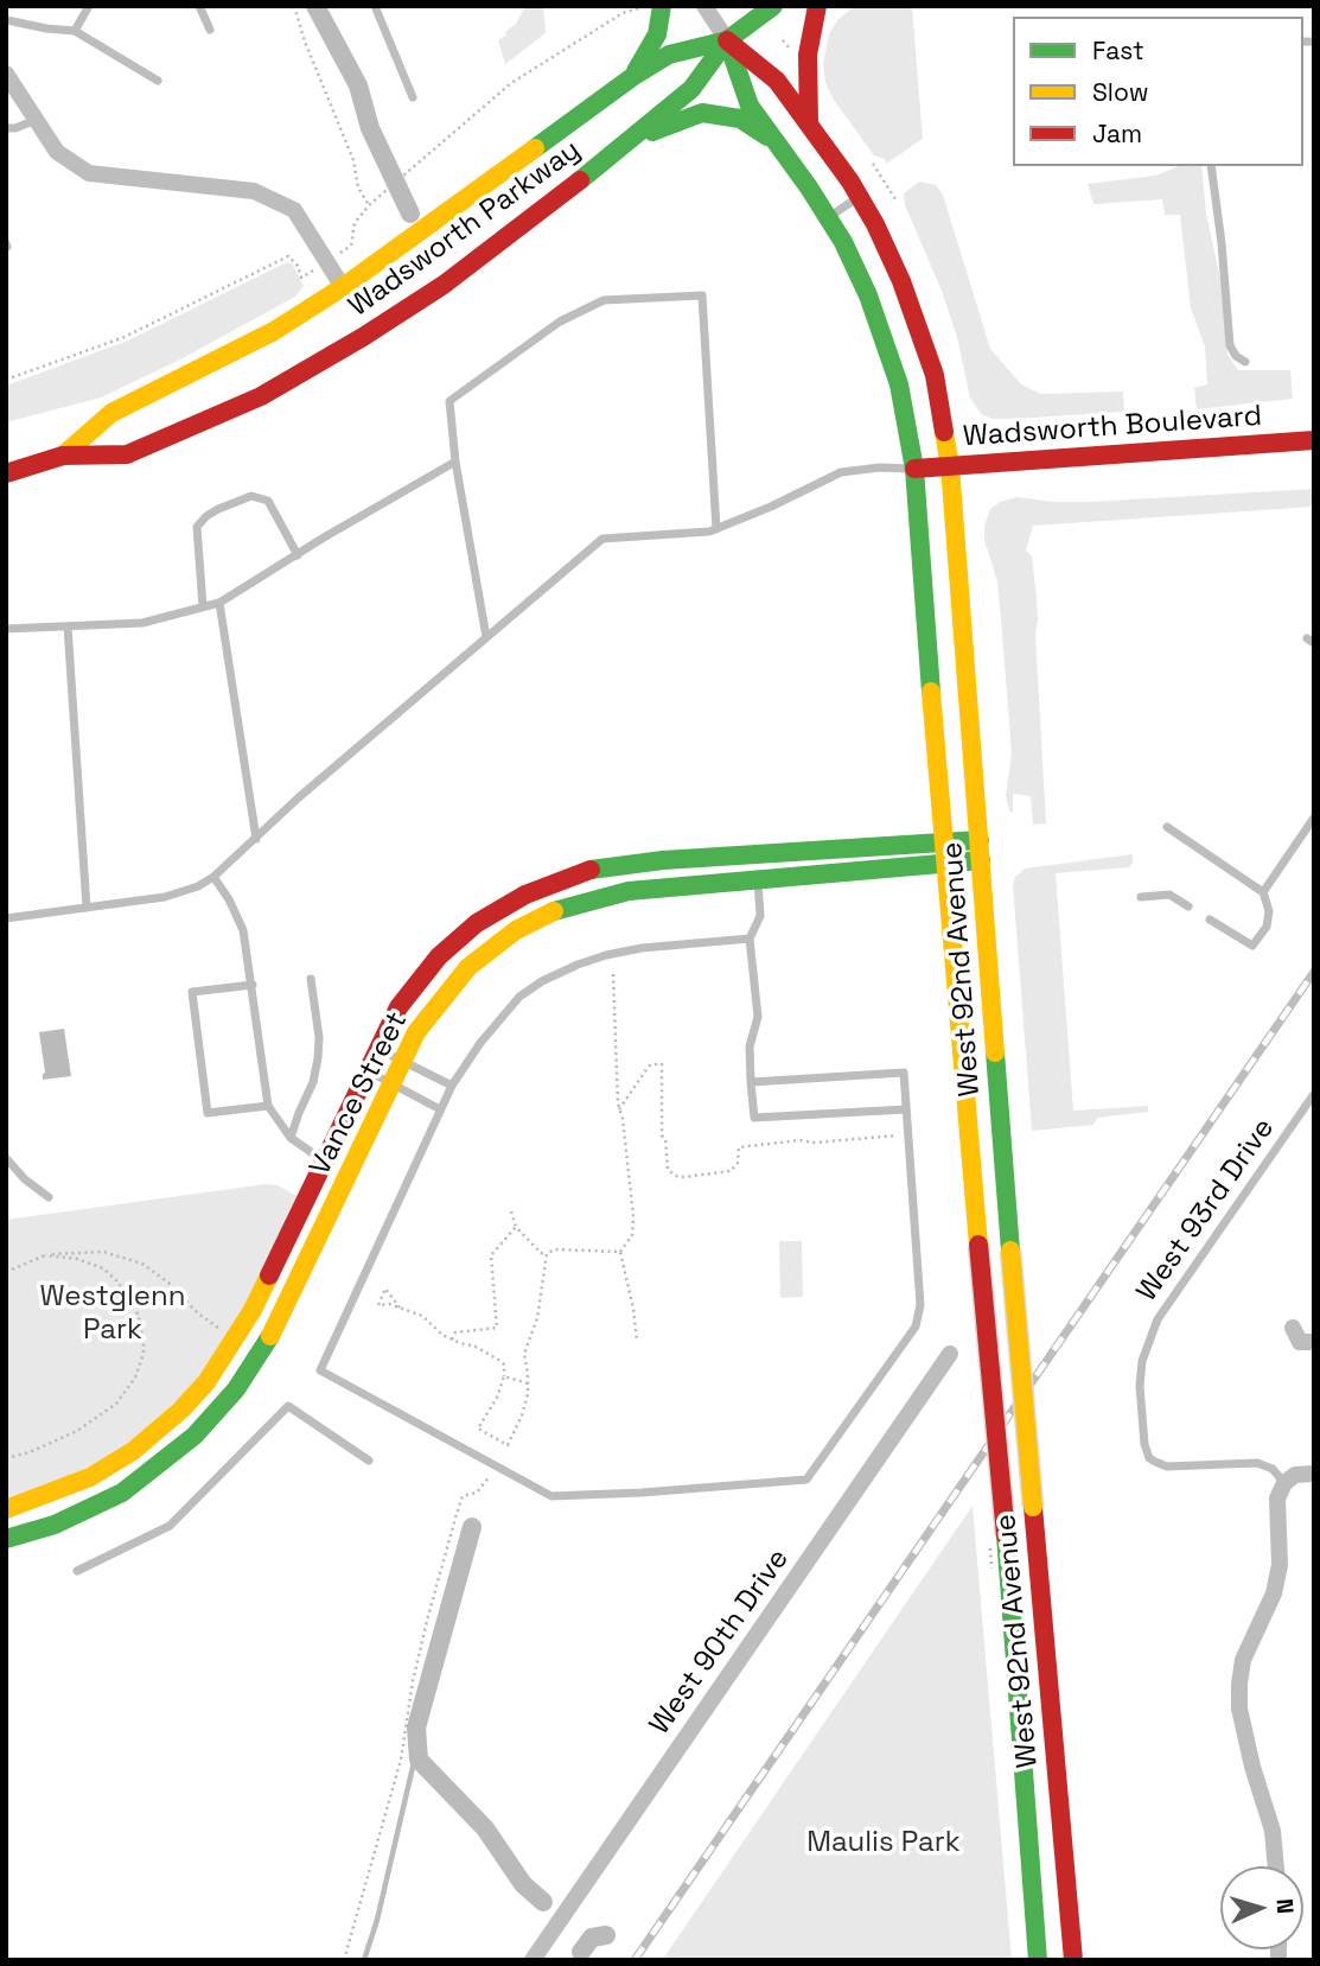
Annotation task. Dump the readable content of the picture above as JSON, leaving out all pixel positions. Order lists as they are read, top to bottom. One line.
{"streets":{"main road":["Wadsworth Parkway","Wadsworth Boulevard","West 92nd Avenue","Vance Street"],"street":["West 90th Drive"],"lane":["West 93rd Drive"]},"crossings":[["Wadsworth Parkway","West 92nd Avenue"],["Wadsworth Boulevard","West 92nd Avenue"],["West 92nd Avenue","Vance Street"]],"parks":["Westglenn Park","Maulis Park"],"legend":["Fast","Slow","Jam"],"north":"right"}
